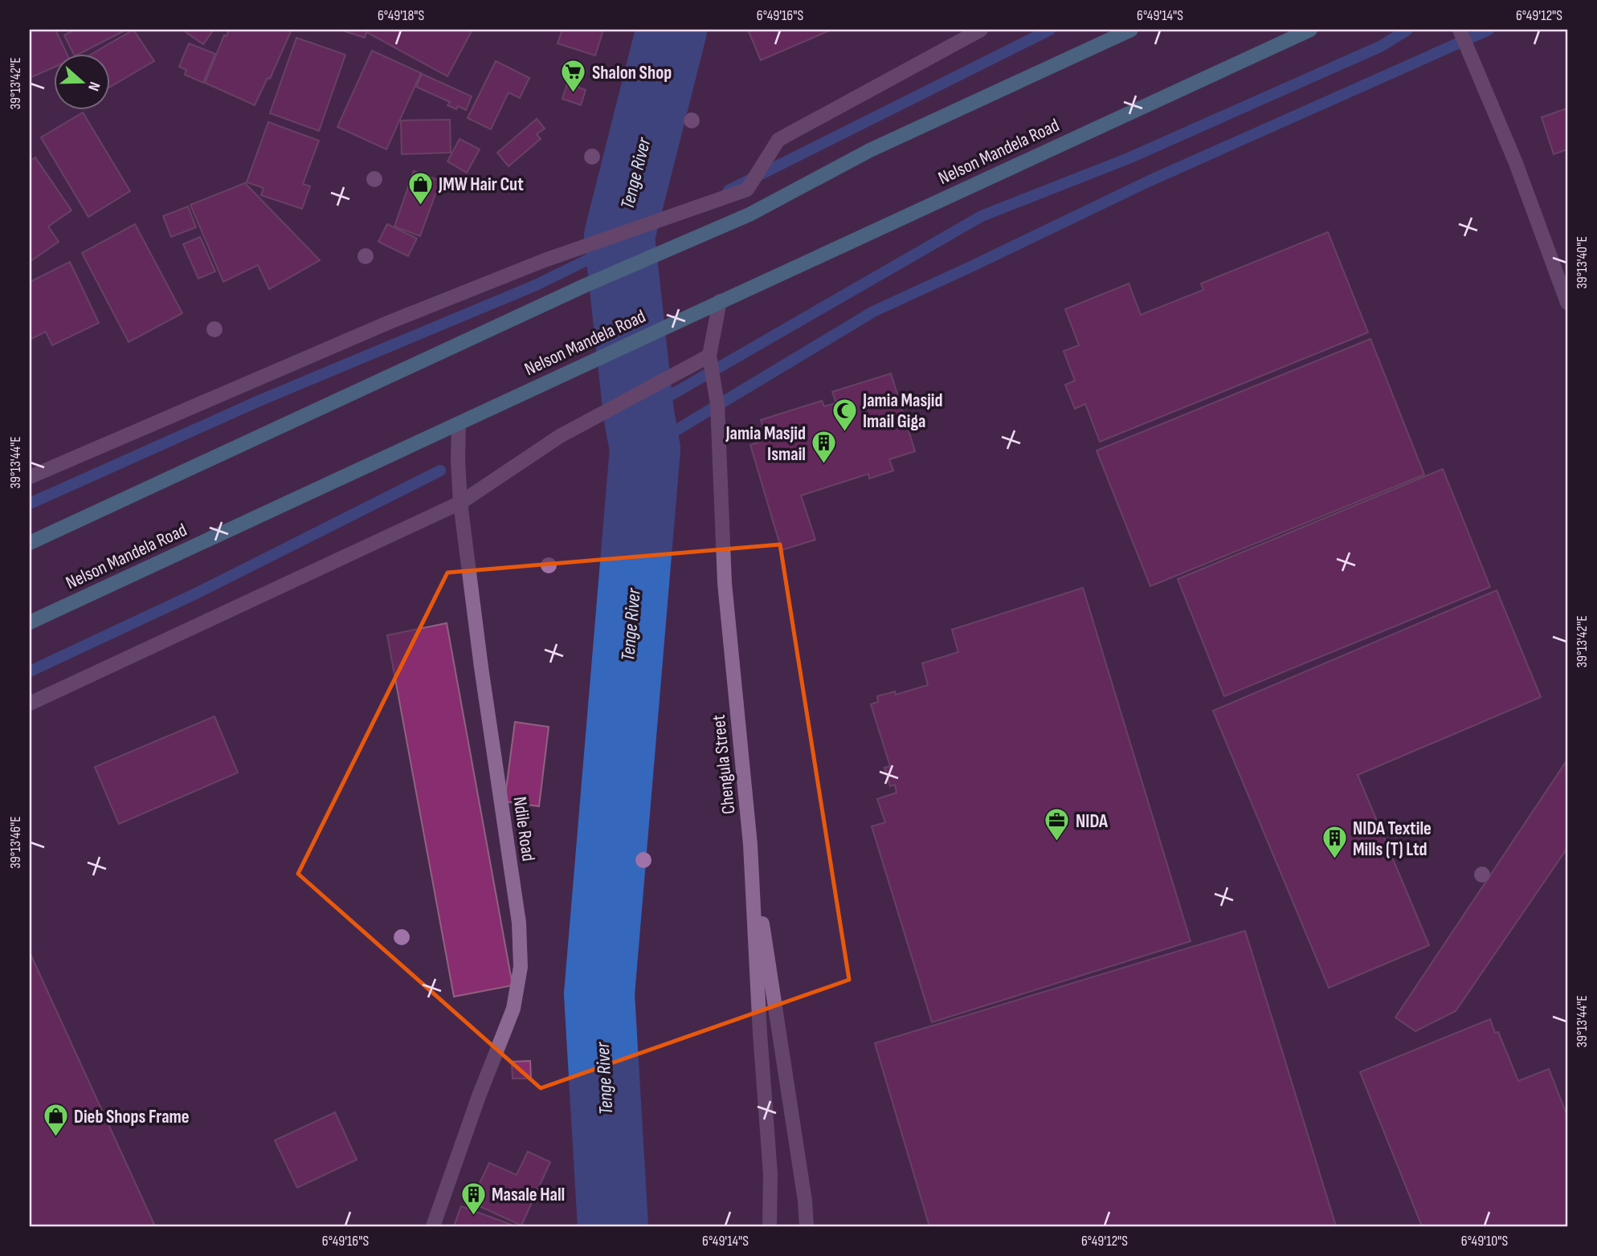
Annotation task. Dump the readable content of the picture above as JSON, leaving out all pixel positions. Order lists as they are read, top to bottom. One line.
{"streets":{"main road":["Nelson Mandela Road"],"street":["Chengula Street","Ndile Road"]},"crossings":[["Nelson Mandela Road","Chengula Street"],["Nelson Mandela Road","Ndile Road"]],"water":["Tenge River"],"places":{"supermarket":["Shalon Shop"],"shop":["JMW Hair Cut","Dieb Shops Frame"],"mosque":["Jamia Masjid Imail Giga"],"building":["Jamia Masjid Ismail","NIDA Textile Mills (T) Ltd","Masale Hall"],"office":["NIDA"]},"north":"right","coordinates":["6°49'18\"S","6°49'16\"S","6°49'14\"S","6°49'12\"S","39°13'42\"E","39°13'40\"E","39°13'44\"E","39°13'46\"E","6°49'10\"S"]}
